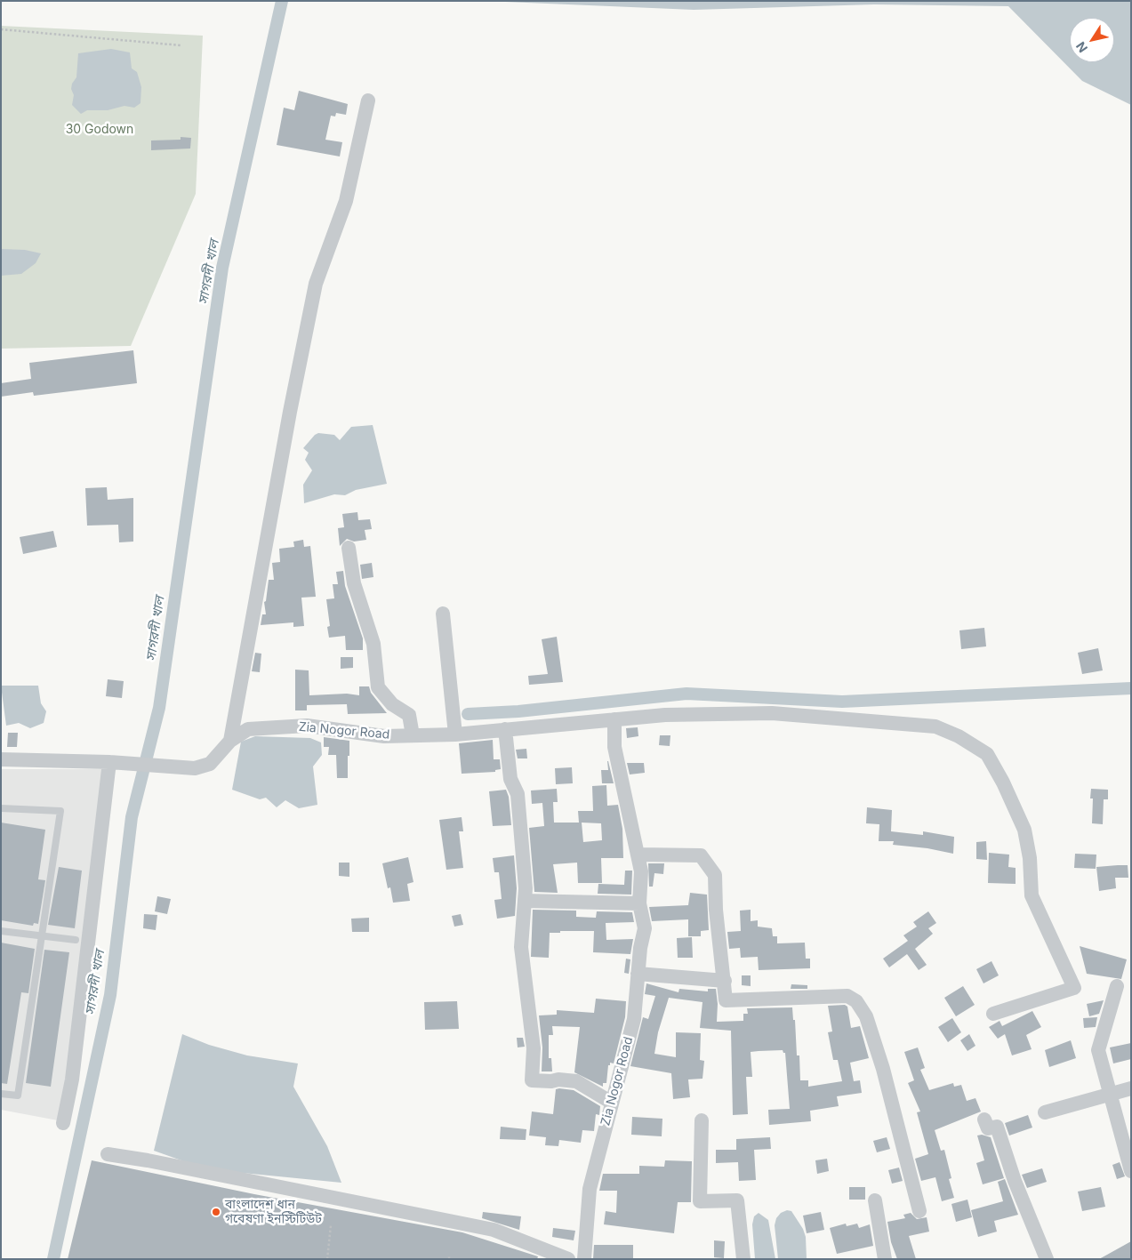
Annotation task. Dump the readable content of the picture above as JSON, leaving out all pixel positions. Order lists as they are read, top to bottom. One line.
{"streets":{"street":["Zia Nogor Road"]},"water":["সাগরদী খাল"],"parks":["30 Godown"],"places":["বাংলাদেশ ধান গবেষণা ইনস্টিটিউট"],"north":"bottom left"}
